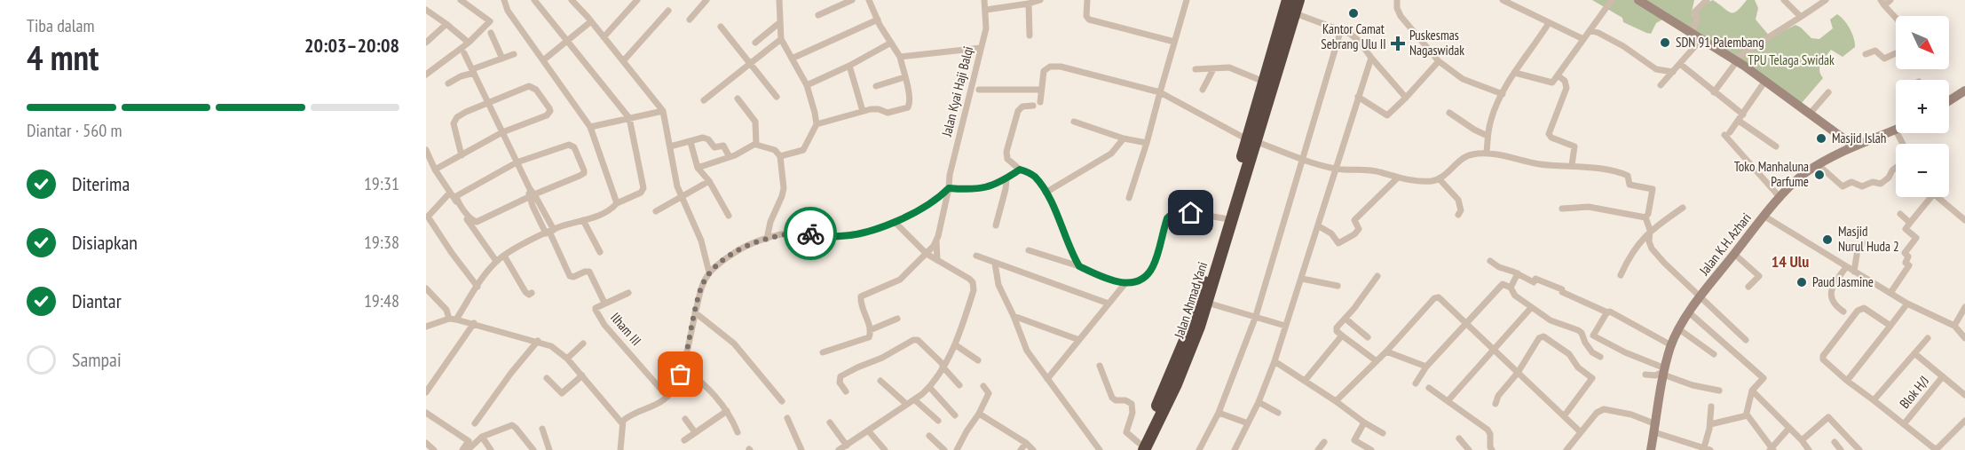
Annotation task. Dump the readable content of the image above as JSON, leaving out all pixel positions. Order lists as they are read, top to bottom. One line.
{"streets":{"highway":["Jalan Ahmad Yani"],"street":["Jalan Kyai Haji Balqi","Jalan K.H. Azhari","Ilham III","Blok H/J"]},"districts":["14 Ulu"],"parks":["TPU Telaga Swidak"],"places":{"other":["Kantor Camat Sebrang Ulu II","SDN 91 Palembang","Masjid Islah","Toko Manhaluna Parfume","Masjid Nurul Huda 2","Paud Jasmine"],"health":["Puskesmas Nagaswidak"]},"north":"bottom right","page":{"heading":["4 mnt","Tiba dalam","20:03–20:08"],"map_buttons":["+","−"],"bar":"Diantar · 560 m","list":[["Diterima","19:31"],["Disiapkan","19:38"],["Diantar","19:48"],"Sampai"]}}
